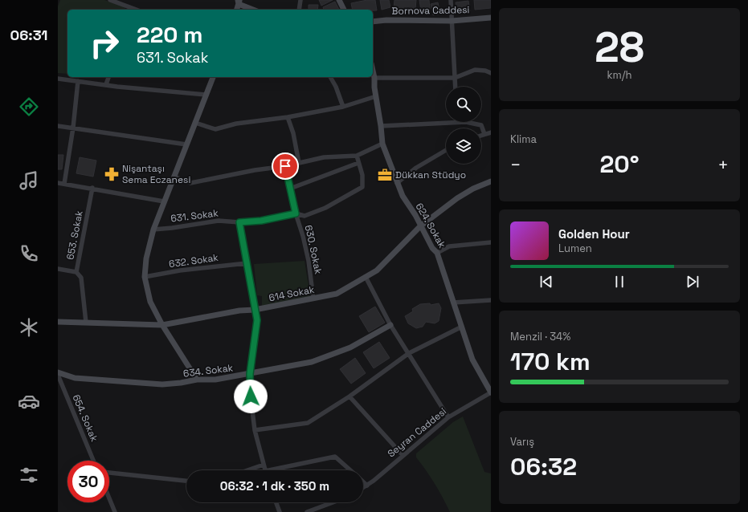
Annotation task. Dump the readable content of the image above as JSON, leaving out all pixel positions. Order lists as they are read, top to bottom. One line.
{"streets":{"street":["Bornova Caddesi","631. Sokak","624. Sokak","653. Sokak","630. Sokak","632. Sokak","614 Sokak","634. Sokak","654. Sokak","Seyran Caddesi"]},"crossings":[["631. Sokak","630. Sokak"],["624. Sokak","614 Sokak"],["624. Sokak","Seyran Caddesi"],["653. Sokak","614 Sokak"],["630. Sokak","614 Sokak"],["634. Sokak","654. Sokak"]],"places":{"pharmacy":["Nişantaşı Sema Eczanesi"],"office":["Dükkan Stüdyo"]},"page":{"tabs":"06:31","tile":[["28","km/h"],"Klima",["Menzil · 34%","170 km"],["Varış","06:32"]],"turn":["220 m","631. Sokak"],"heat":["−","20°","+"],"song":["Golden Hour","Lumen"],"limit":"30","trip":"06:32 · 1 dk · 350 m"}}
